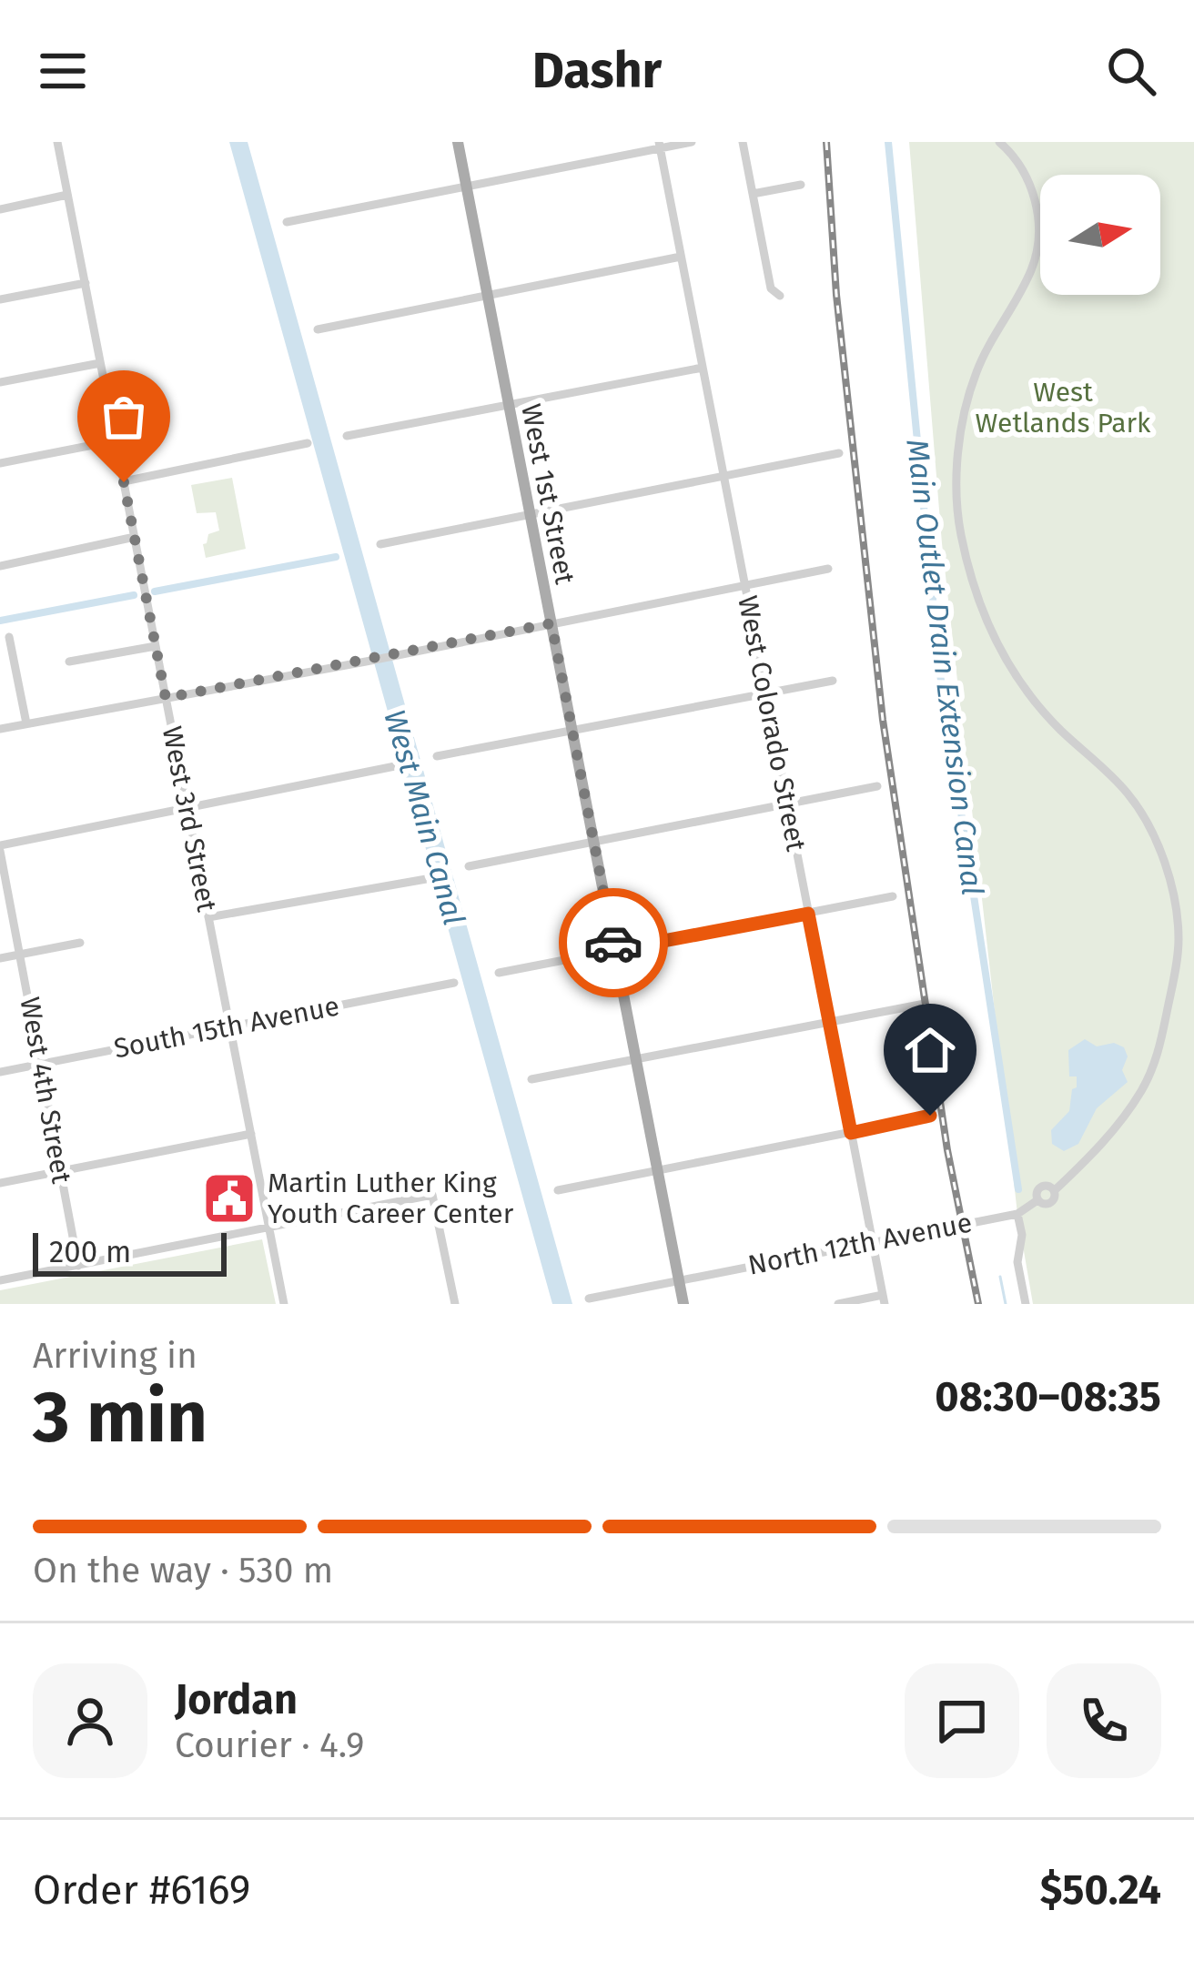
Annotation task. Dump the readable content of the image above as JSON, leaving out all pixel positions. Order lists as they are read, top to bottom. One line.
{"streets":{"main road":["West 1st Street"],"street":["West Colorado Street","West 3rd Street","South 15th Avenue","West 4th Street","North 12th Avenue"]},"crossings":[["West 1st Street","North 12th Avenue"],["West Colorado Street","North 12th Avenue"],["West 3rd Street","South 15th Avenue"],["South 15th Avenue","West 4th Street"]],"water":["Main Outlet Drain Extension Canal","West Main Canal"],"parks":["West Wetlands Park"],"places":{"public building":["Martin Luther King Youth Career Center"]},"scale_bar":"200 m","north":"right","page":{"header":"Dashr","scale":"200 m","heading":["3 min","Arriving in","08:30–08:35"],"panel":["Jordan","Courier · 4.9","Order #6169","$50.24"],"bar":"On the way · 530 m"}}
